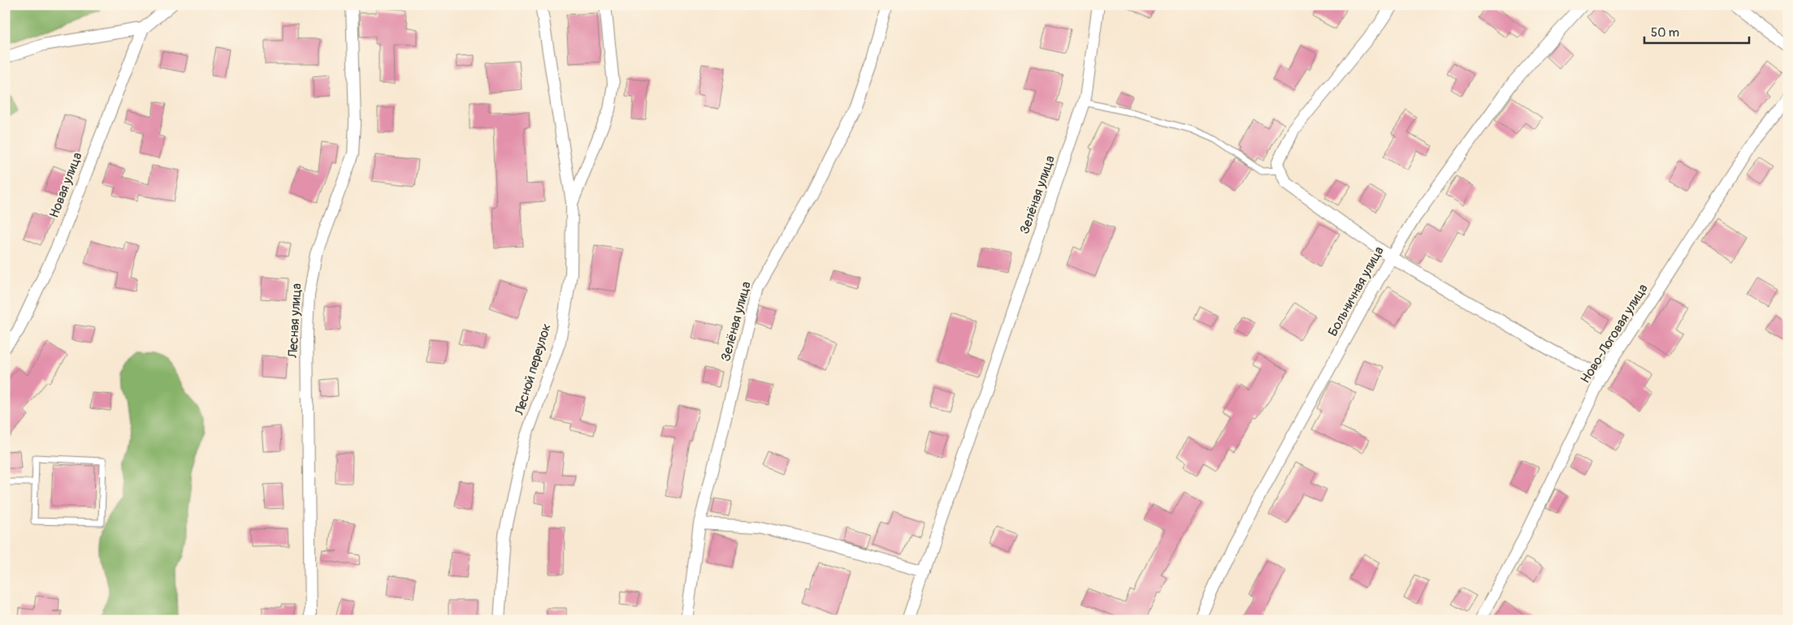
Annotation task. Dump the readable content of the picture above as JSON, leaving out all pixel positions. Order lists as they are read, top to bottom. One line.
{"streets":{"street":["Новая улица","Зелёная улица","Больничная улица","Лесная улица","Ново-Логовая улица","Лесной переулок"]},"scale_bar":"50 m"}
